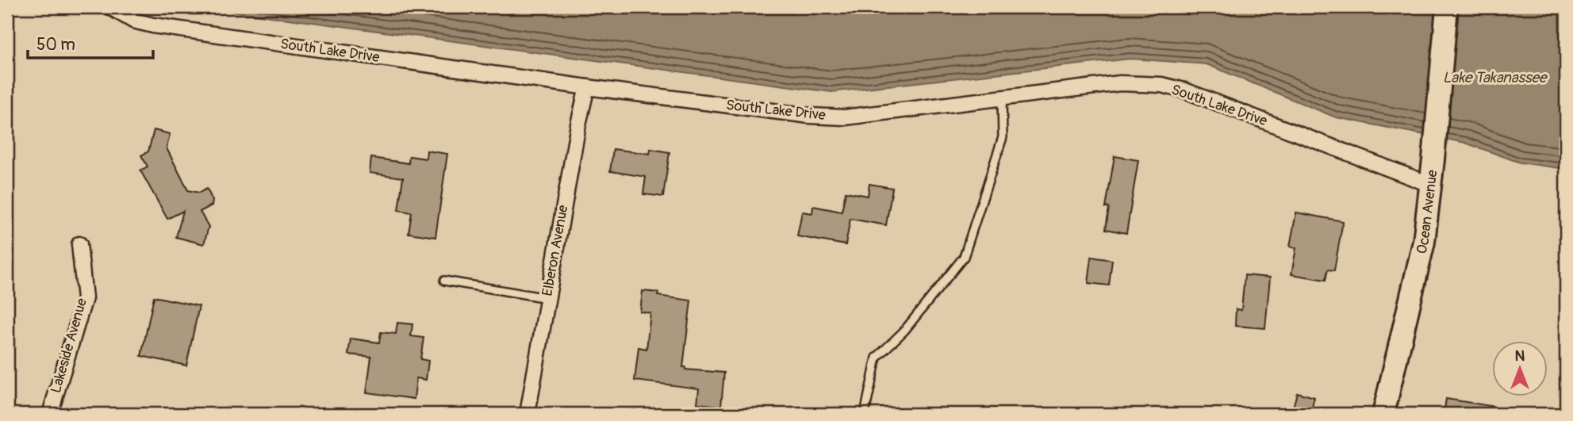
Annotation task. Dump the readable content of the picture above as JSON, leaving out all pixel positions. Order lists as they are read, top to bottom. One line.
{"streets":{"street":["South Lake Drive","Ocean Avenue","Elberon Avenue","Lakeside Avenue"]},"crossings":[["South Lake Drive","Ocean Avenue"],["South Lake Drive","Elberon Avenue"]],"water":["Lake Takanassee"],"scale_bar":"50 m","north":"top"}
